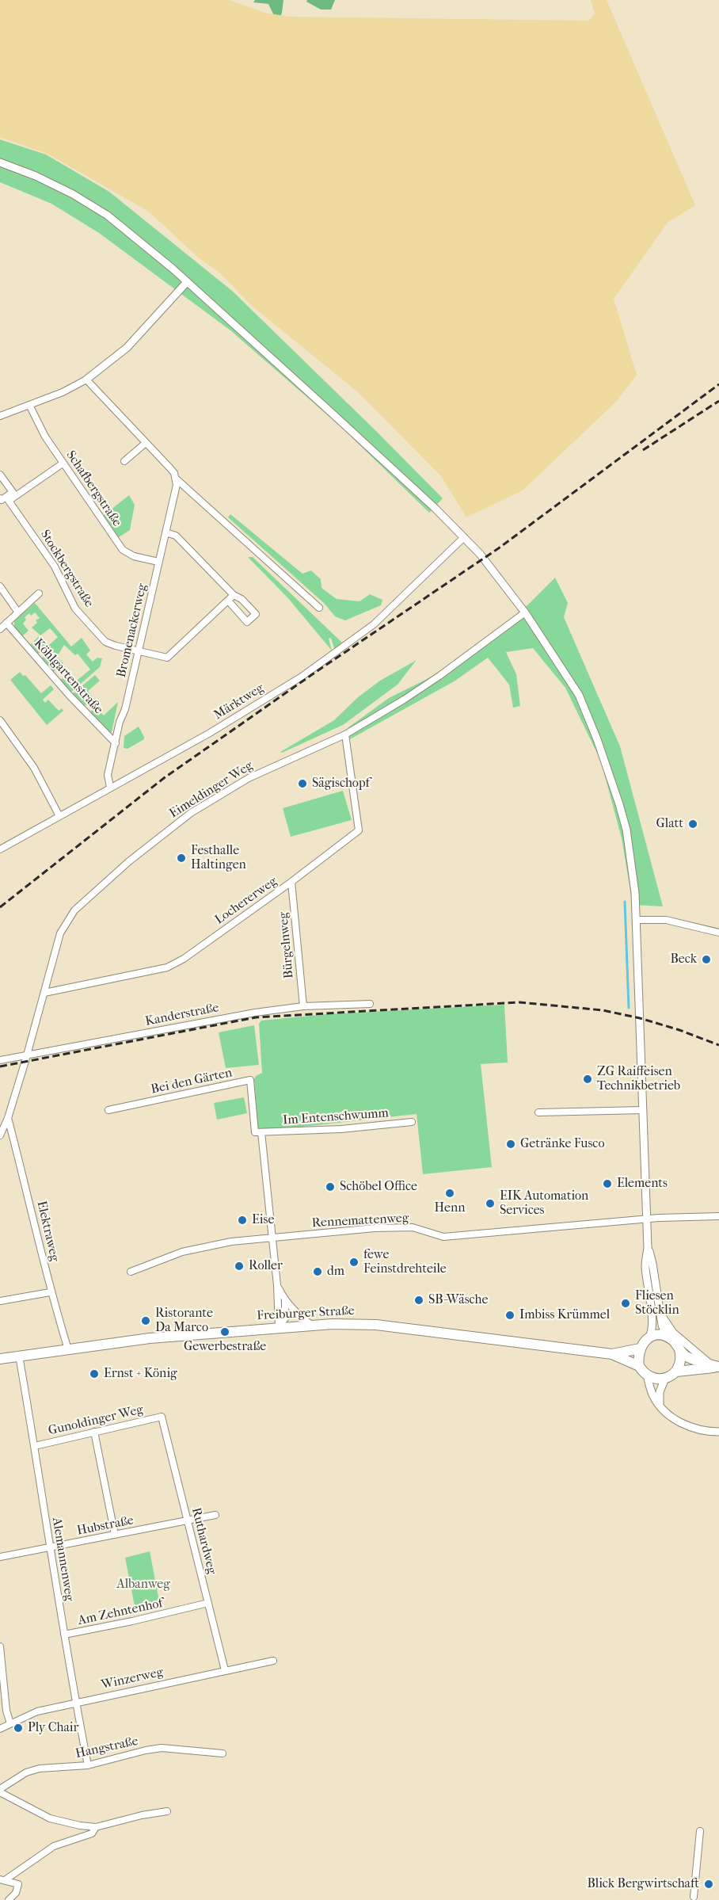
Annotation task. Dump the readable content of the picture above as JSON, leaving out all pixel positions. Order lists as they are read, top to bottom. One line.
{"streets":{"main road":["Freiburger Straße"],"street":["Schafbergstraße","Stockbergstraße","Bromenackerweg","Köhlgartenstraße","Märktweg","Eimeldinger Weg","Lochererweg","Bürgelnweg","Kanderstraße","Bei den Gärten","Im Entenschwumm","Rennemattenweg","Elektraweg","Gunoldinger Weg","Hubstraße","Ruthardweg","Alemannenweg","Am Zehntenhof","Winzerweg","Hangstraße"]},"crossings":[["Schafbergstraße","Bromenackerweg"],["Stockbergstraße","Bromenackerweg"],["Bromenackerweg","Köhlgartenstraße"],["Bromenackerweg","Märktweg"],["Eimeldinger Weg","Lochererweg"],["Eimeldinger Weg","Kanderstraße"],["Eimeldinger Weg","Elektraweg"],["Lochererweg","Bürgelnweg"],["Bürgelnweg","Kanderstraße"],["Bei den Gärten","Im Entenschwumm"],["Elektraweg","Freiburger Straße"],["Freiburger Straße","Alemannenweg"],["Gunoldinger Weg","Ruthardweg"],["Gunoldinger Weg","Alemannenweg"],["Hubstraße","Ruthardweg"],["Hubstraße","Alemannenweg"],["Ruthardweg","Am Zehntenhof"],["Ruthardweg","Winzerweg"],["Alemannenweg","Am Zehntenhof"],["Alemannenweg","Winzerweg"],["Alemannenweg","Hangstraße"]],"parks":["Albanweg"],"places":["Sägischopf","Glatt","Festhalle Haltingen","Beck","ZG Raiffeisen Technikbetrieb","Getränke Fusco","Elements","Schöbel Office","Henn","EIK Automation Services","Eise","fewe Feinstdrehteile","Roller","dm","SB-Wäsche","Fliesen Stöcklin","Imbiss Krümmel","Ristorante Da Marco","Gewerbestraße","Ernst + König","Ply Chair","Blick Bergwirtschaft"]}
